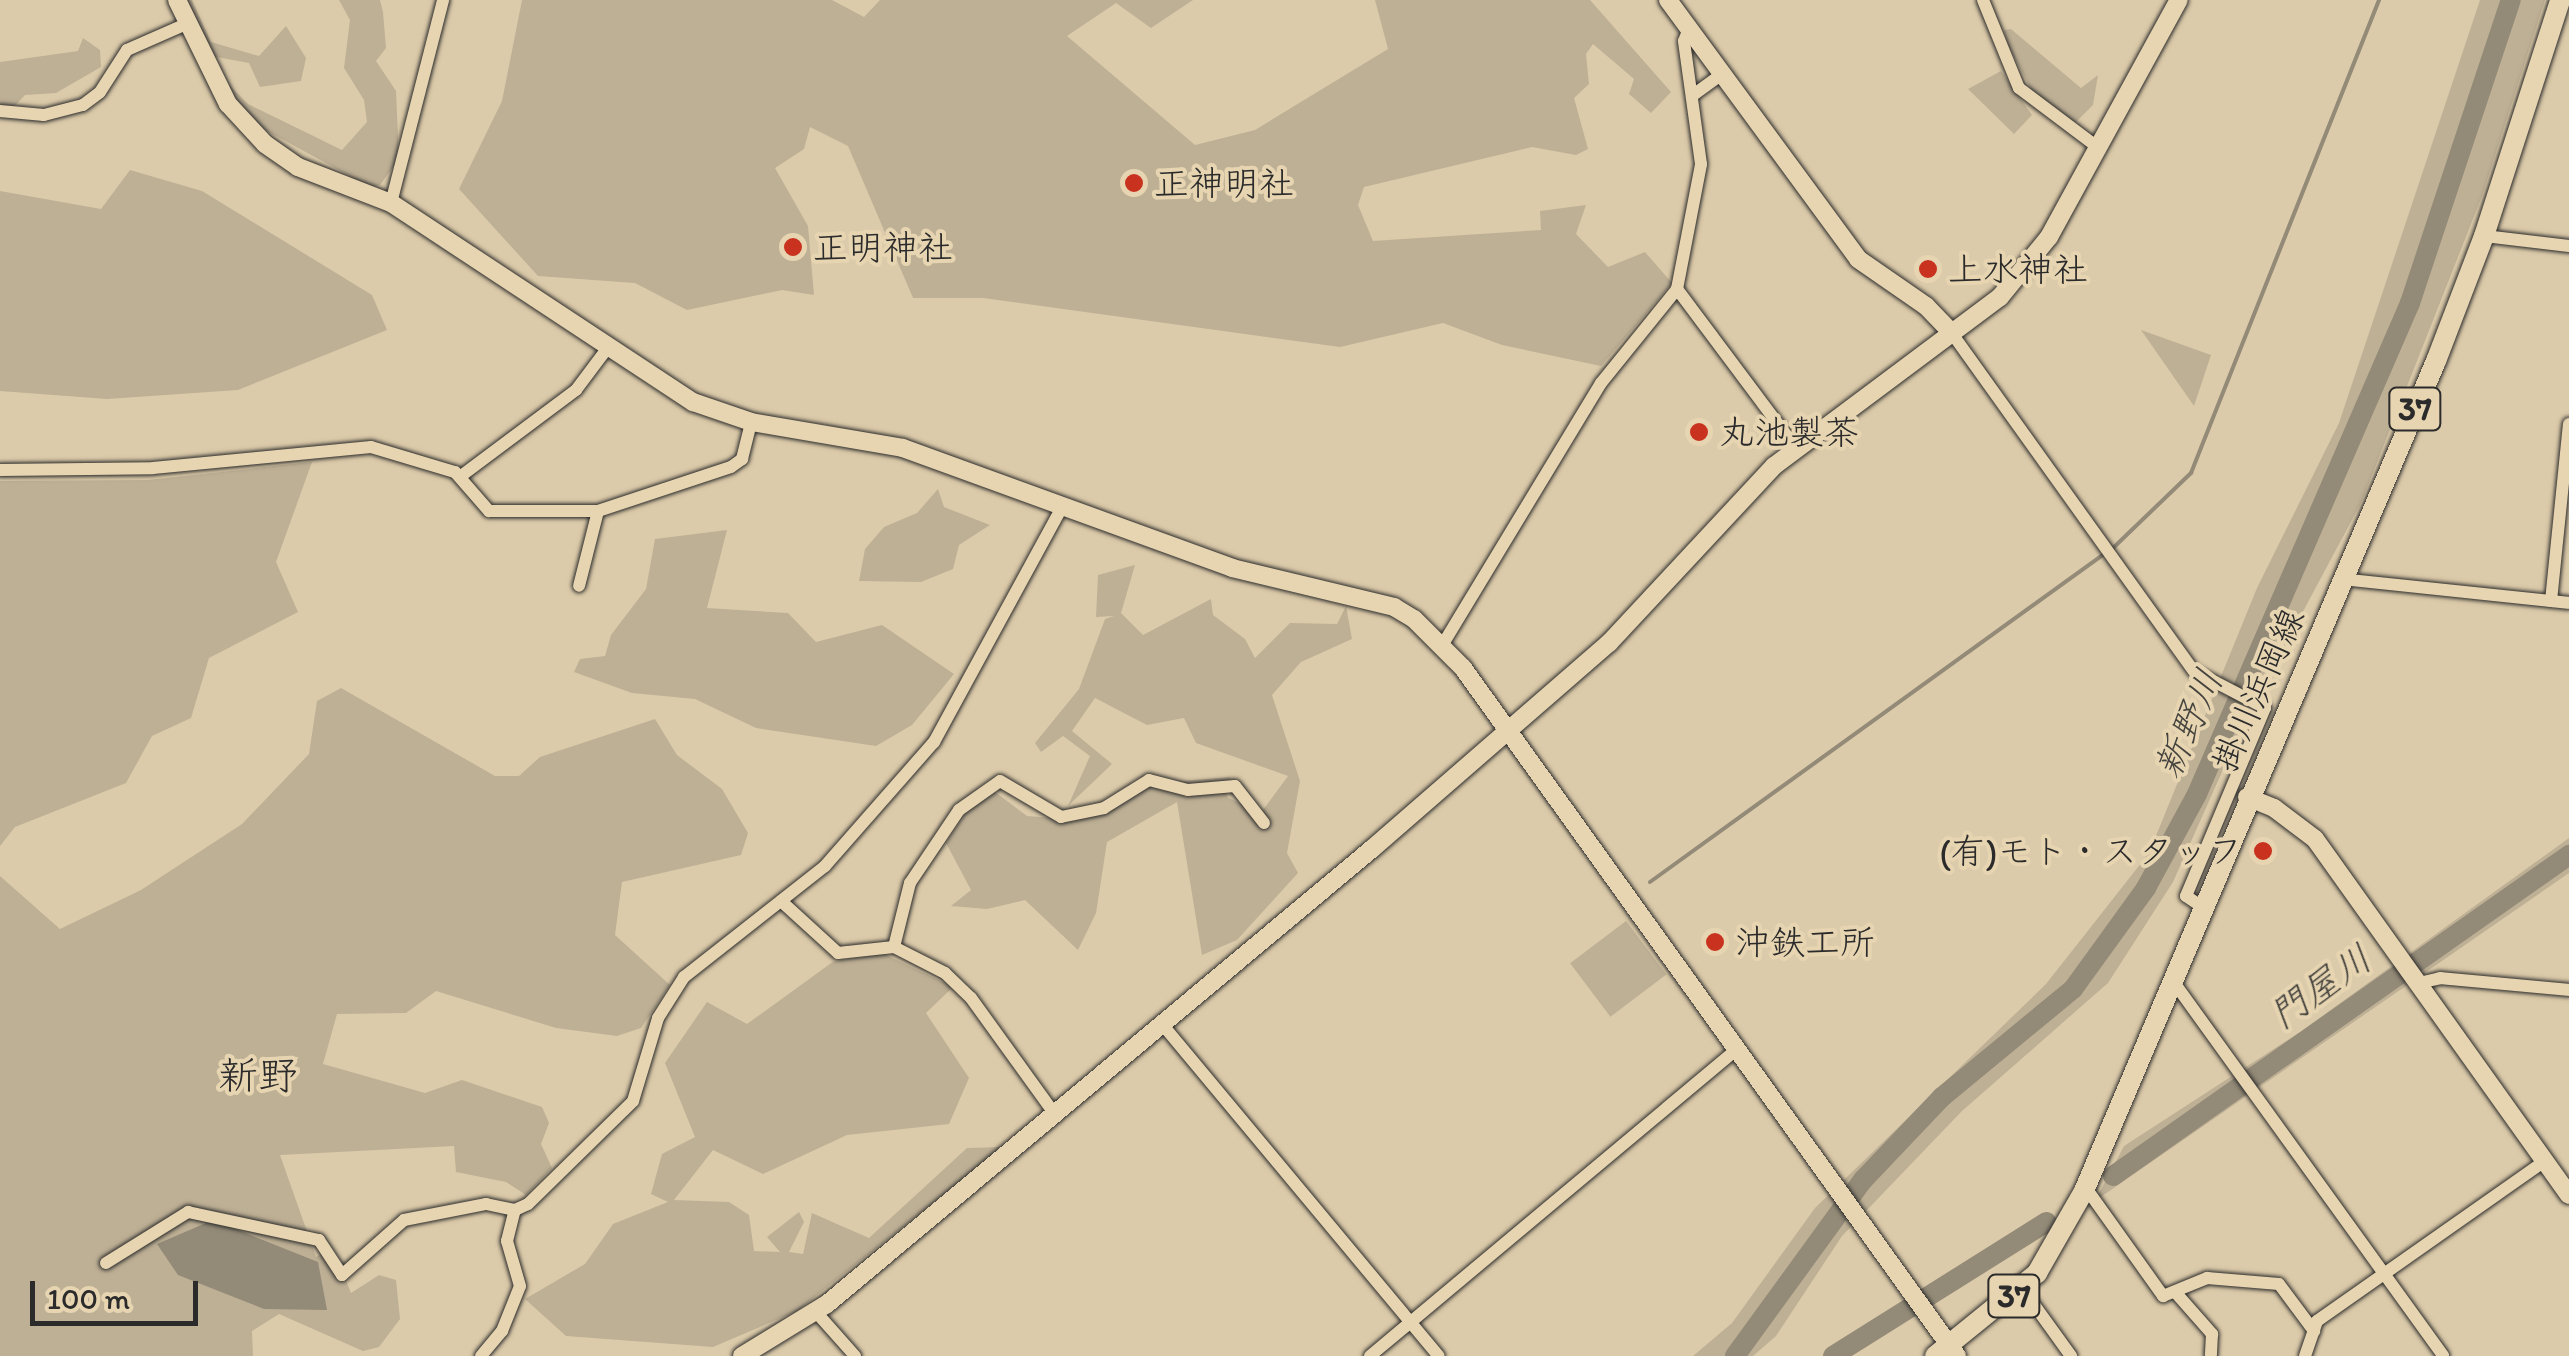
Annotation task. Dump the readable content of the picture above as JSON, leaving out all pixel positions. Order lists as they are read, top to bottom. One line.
{"streets":{"main road":["37","掛川浜岡線"]},"districts":["新野"],"water":["新野川","門屋川"],"places":["正神明社","正明神社","上水神社","丸池製茶","(有)モト・スタッフ","沖鉄工所"],"scale_bar":"100 m"}
